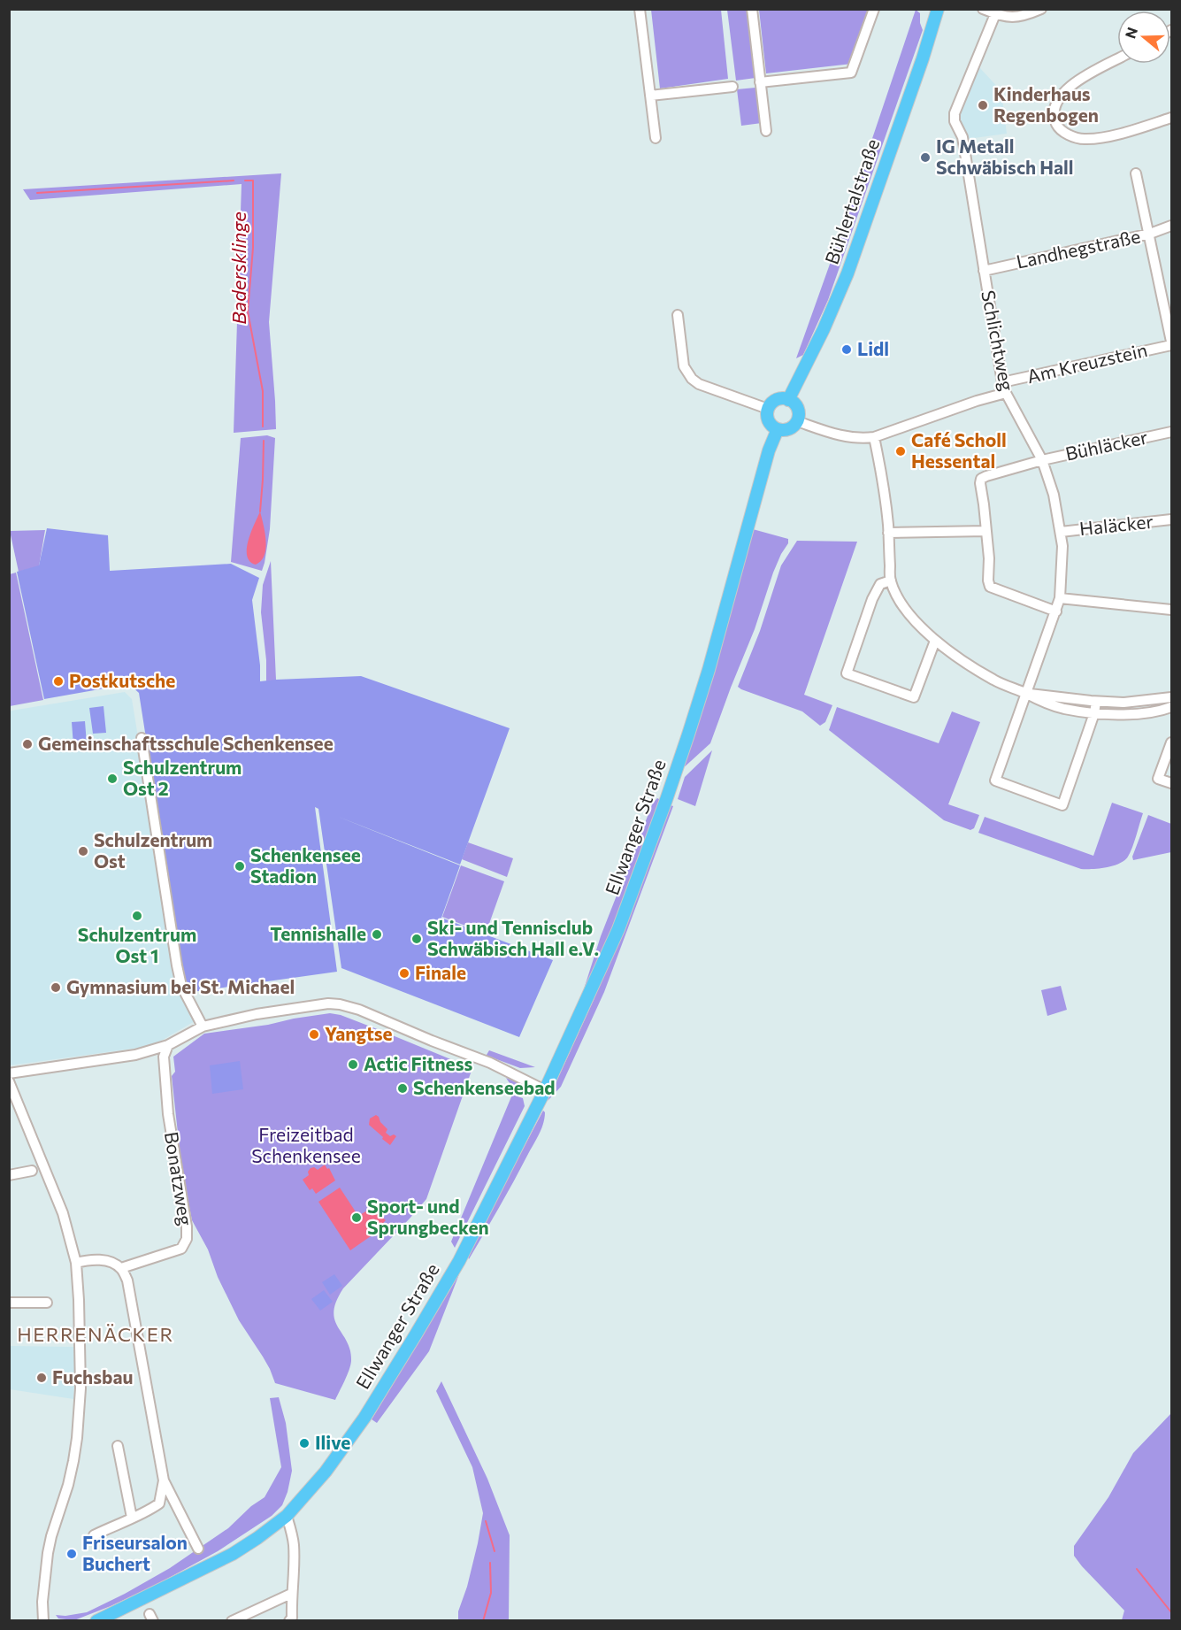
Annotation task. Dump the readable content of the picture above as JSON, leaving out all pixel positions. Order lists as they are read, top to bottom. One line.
{"streets":{"main road":["Bühlertalstraße","Ellwanger Straße"],"street":["Landhegstraße","Schlichtweg","Am Kreuzstein","Bühläcker","Haläcker","Bonatzweg"]},"crossings":[["Bühlertalstraße","Am Kreuzstein"],["Bühlertalstraße","Ellwanger Straße"],["Landhegstraße","Schlichtweg"],["Schlichtweg","Am Kreuzstein"],["Schlichtweg","Bühläcker"],["Schlichtweg","Haläcker"],["Am Kreuzstein","Ellwanger Straße"]],"districts":["HERRENÄCKER"],"water":["Badersklinge"],"parks":["Freizeitbad Schenkensee"],"places":["Kinderhaus Regenbogen","IG Metall Schwäbisch Hall","Lidl","Café Scholl Hessental","Postkutsche","Gemeinschaftsschule Schenkensee","Schulzentrum Ost 2","Schulzentrum Ost","Schenkensee Stadion","Schulzentrum Ost 1","Tennishalle","Ski- und Tennisclub Schwäbisch Hall e.V.","Finale","Gymnasium bei St. Michael","Yangtse","Actic Fitness","Schenkenseebad","Sport- und Sprungbecken","Fuchsbau","Ilive","Friseursalon Buchert"],"north":"left"}
